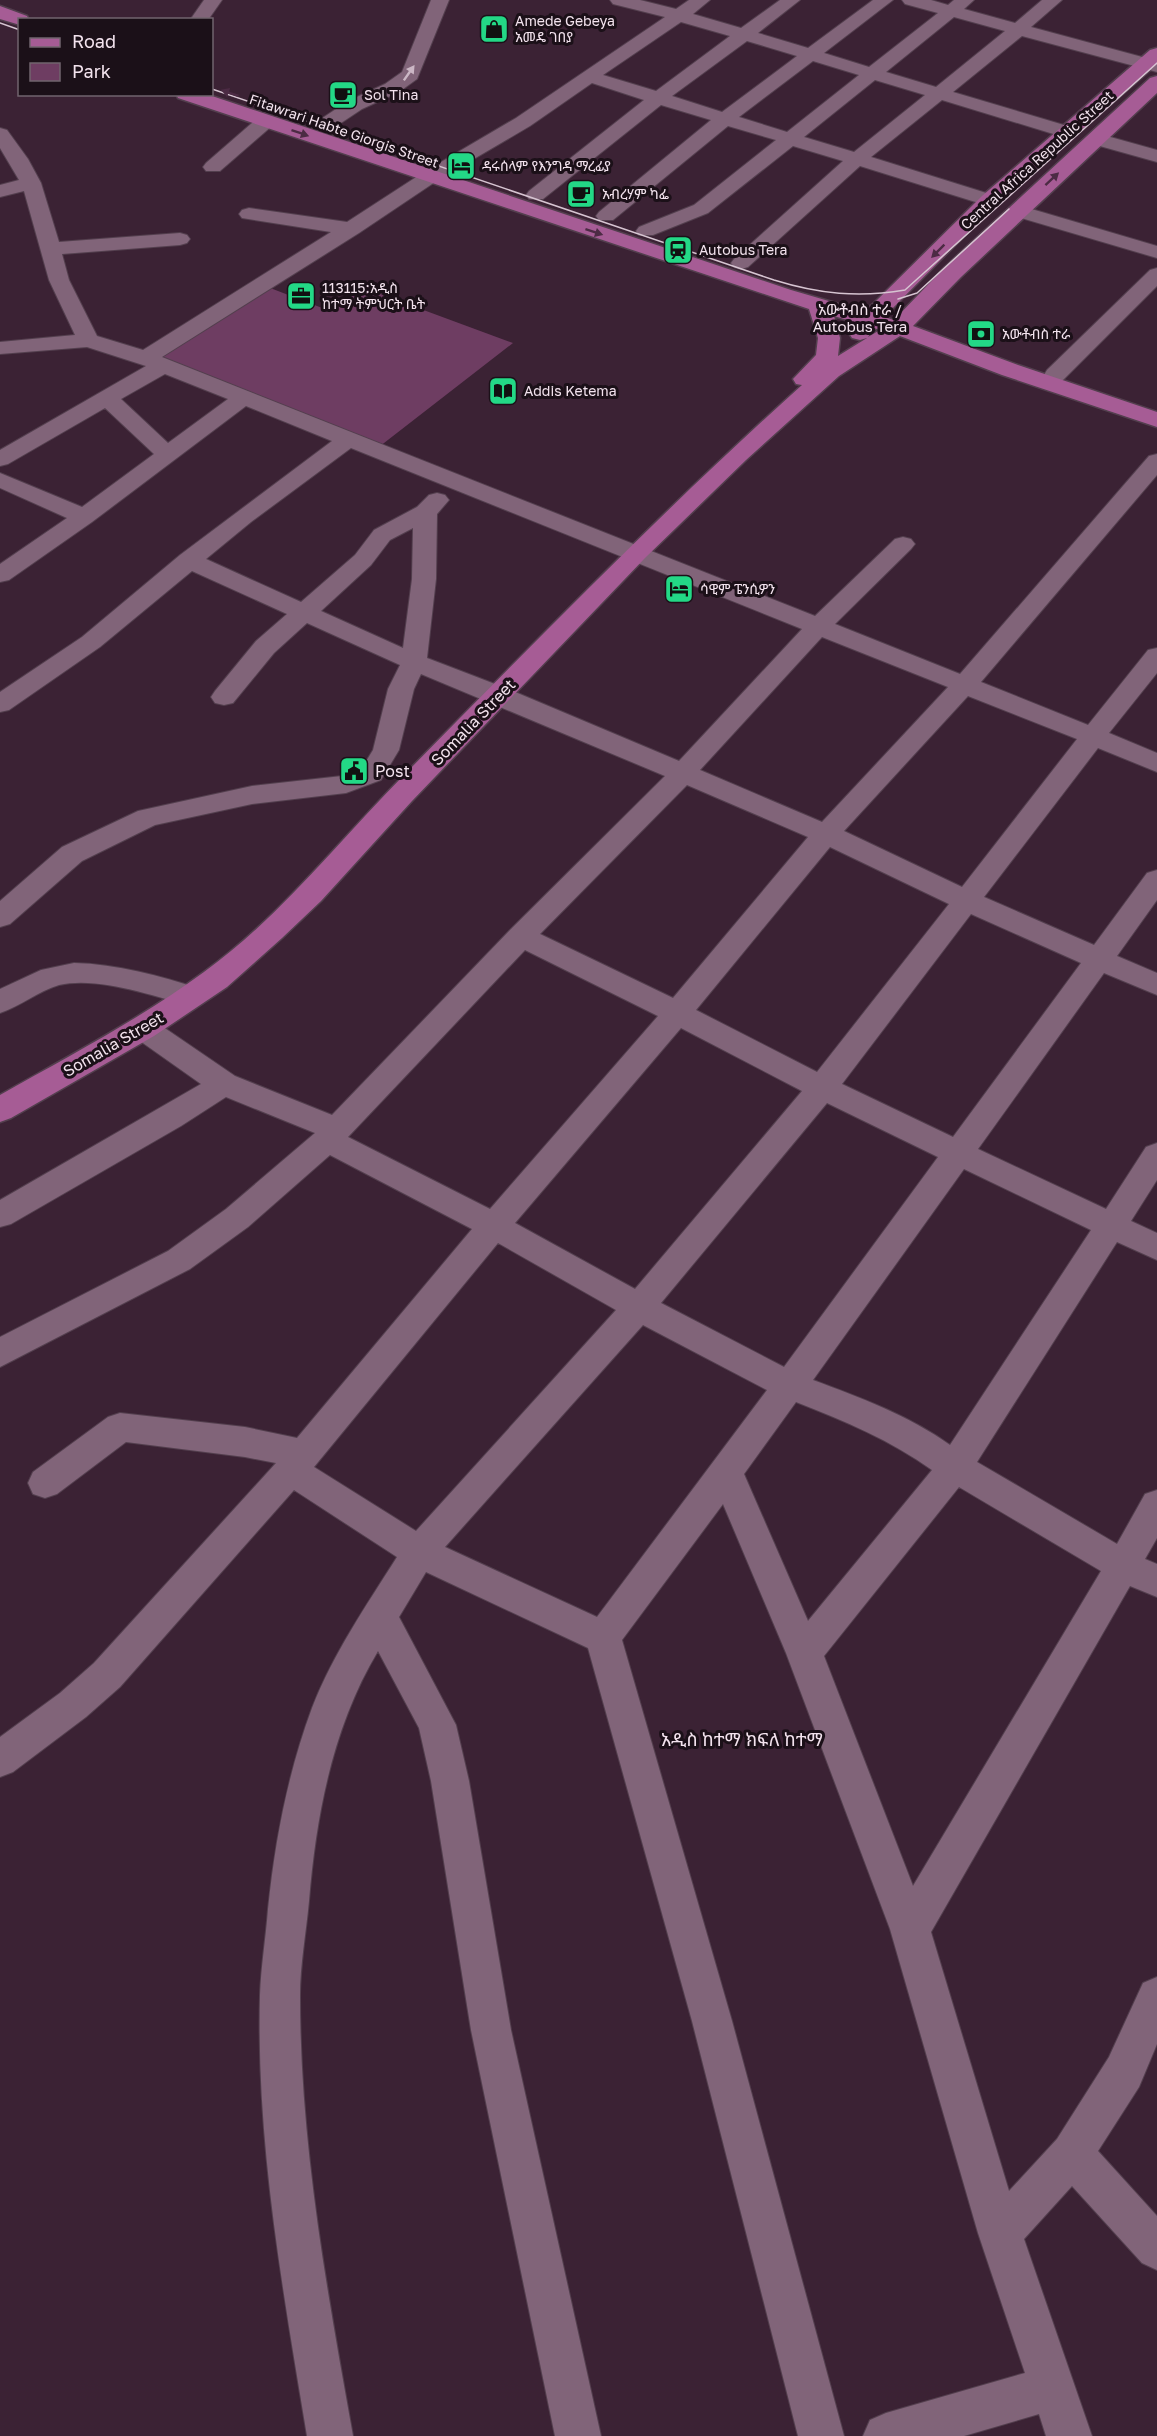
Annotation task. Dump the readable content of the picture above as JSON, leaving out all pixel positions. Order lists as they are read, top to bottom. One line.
{"streets":{"main road":["Fitawrari Habte Giorgis Street","Central Africa Republic Street","Somalia Street"]},"crossings":[["Fitawrari Habte Giorgis Street","Central Africa Republic Street"],["Central Africa Republic Street","Somalia Street"]],"districts":["አውቶብስ ተራ / Autobus Tera","አዲስ ከተማ ክፍለ ከተማ"],"places":{"shop":["Amede Gebeya አመዴ ገበያ"],"cafe":["Sol Tina","አብረሃም ካፌ"],"hotel":["ዳሩሰላም የእንግዳ ማረፊያ","ሳዊም ፔንሲዎን"],"station":["Autobus Tera"],"office":["113115:አዲስ ከተማ ትምህርት ቤት"],"bank":["አውቶብስ ተራ"],"library":["Addis Ketema"],"public building":["Post"]},"legend":["Road","Park"]}
